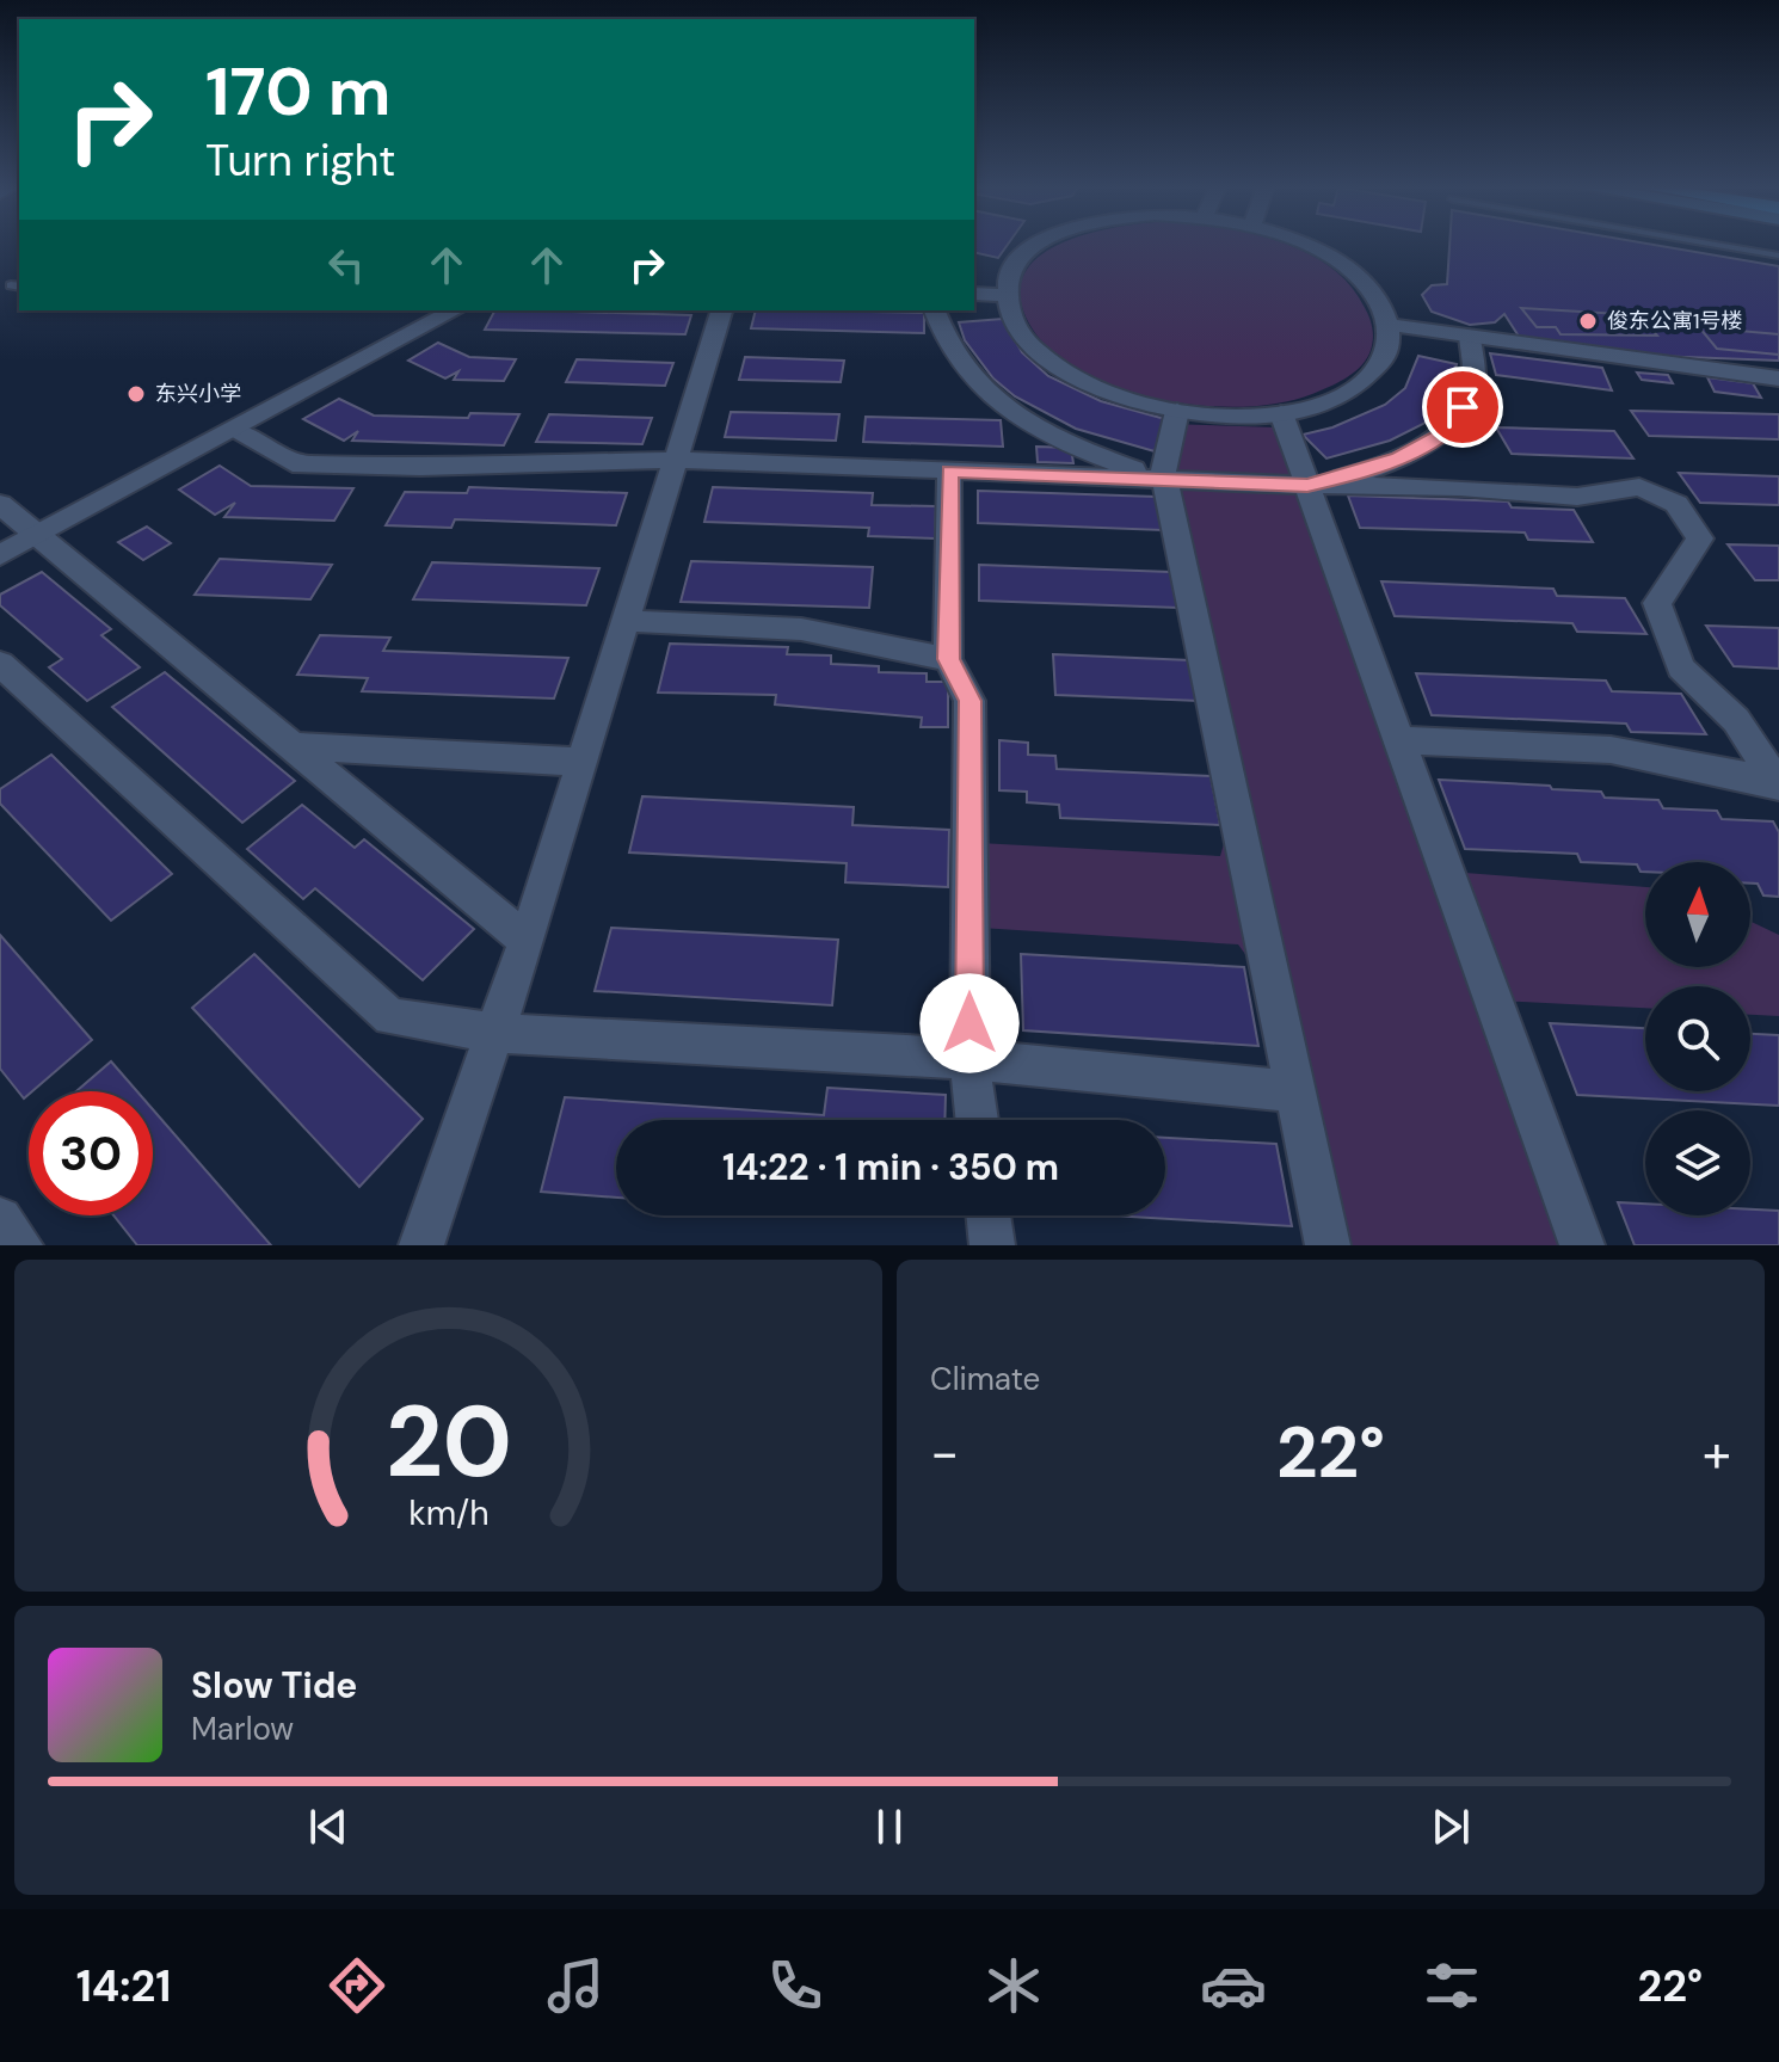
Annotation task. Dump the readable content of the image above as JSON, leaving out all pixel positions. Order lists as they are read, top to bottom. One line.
{"places":["俊东公寓1号楼","东兴小学"],"north":"top","page":{"turn":["170 m","Turn right"],"limit":"30","trip":"14:22 · 1 min · 350 m","tile":"Climate","heat":["−","22°","+"],"song":["Slow Tide","Marlow"],"tabs":["14:21","22°"],"gauge":["20","km/h"]}}
